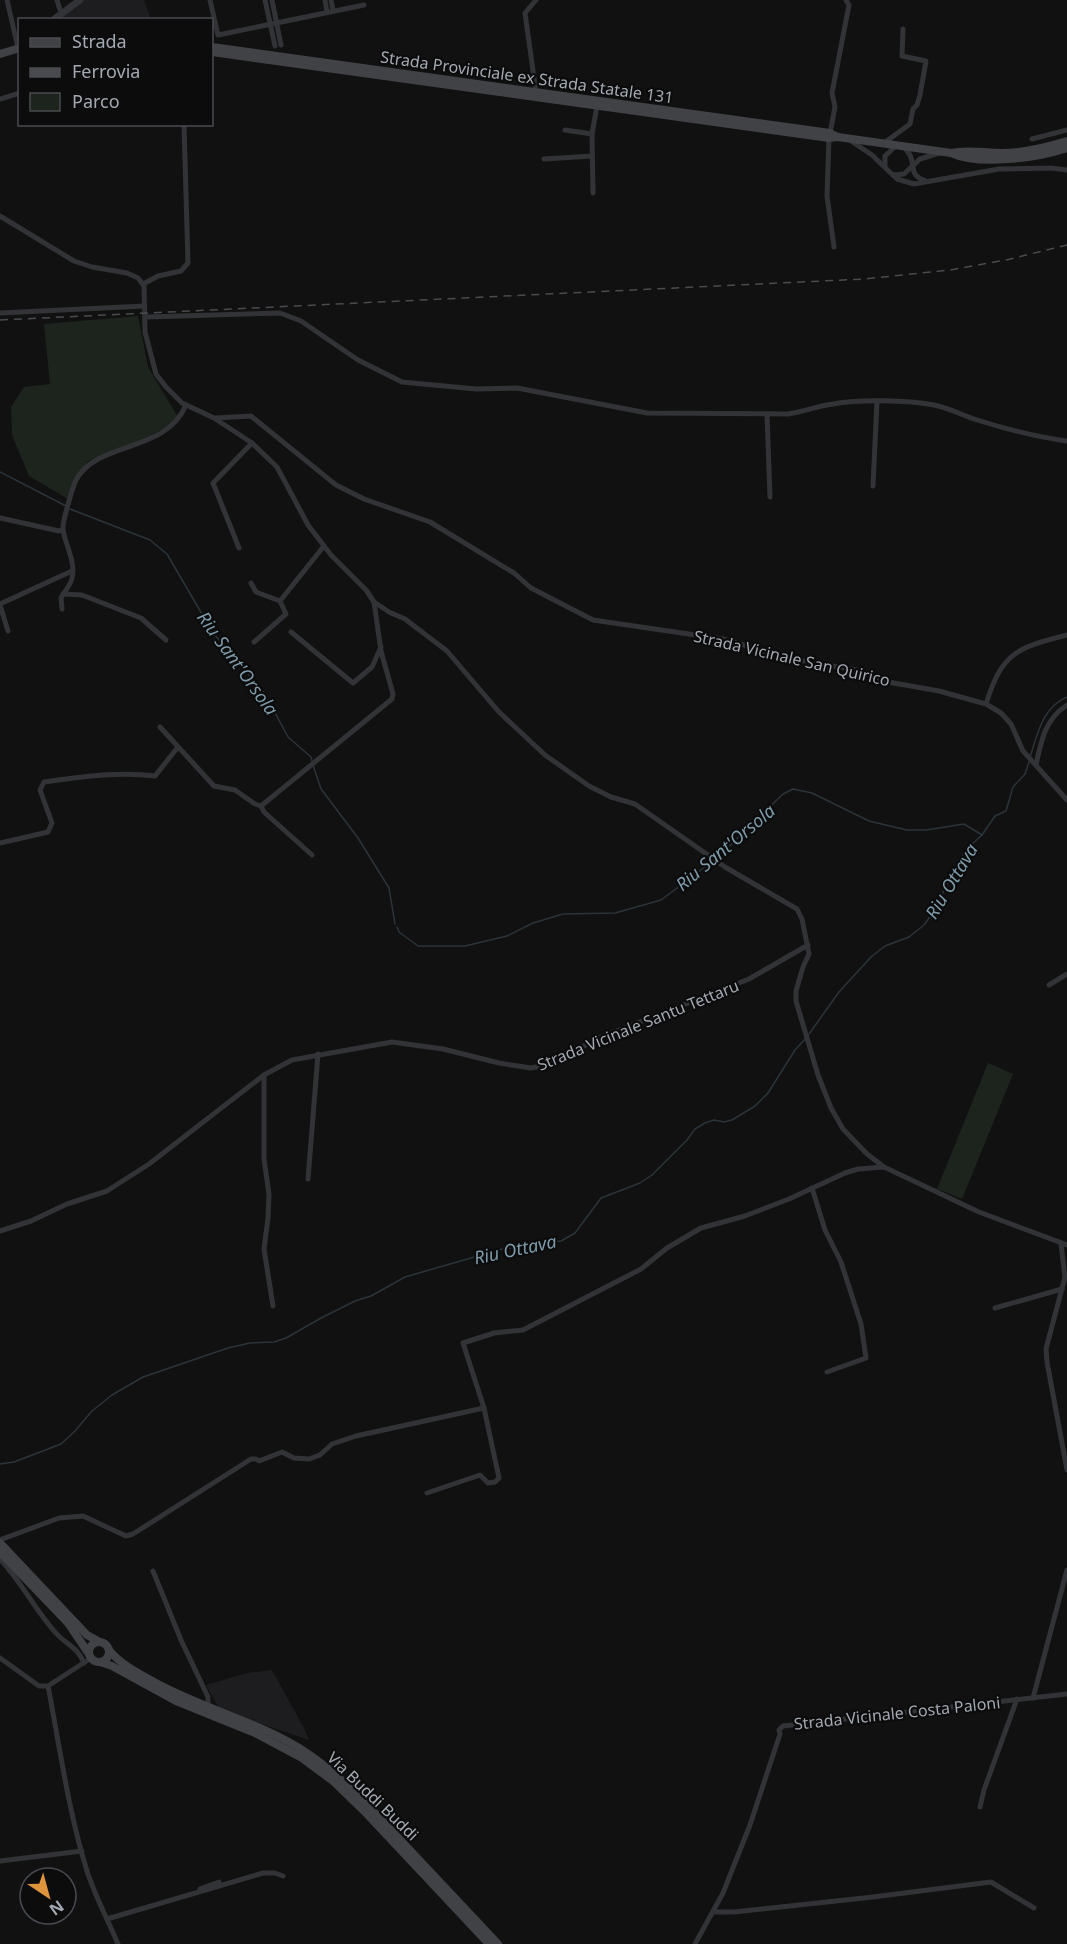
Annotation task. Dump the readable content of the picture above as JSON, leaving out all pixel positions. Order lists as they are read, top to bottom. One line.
{"streets":{"main road":["Strada Provinciale ex Strada Statale 131","Via Buddi Buddi"],"street":["Strada Vicinale San Quirico","Strada Vicinale Santu Tettaru","Strada Vicinale Costa Paloni"]},"water":["Riu Sant'Orsola","Riu Ottava"],"legend":["Strada","Ferrovia","Parco"],"north":"bottom right"}
